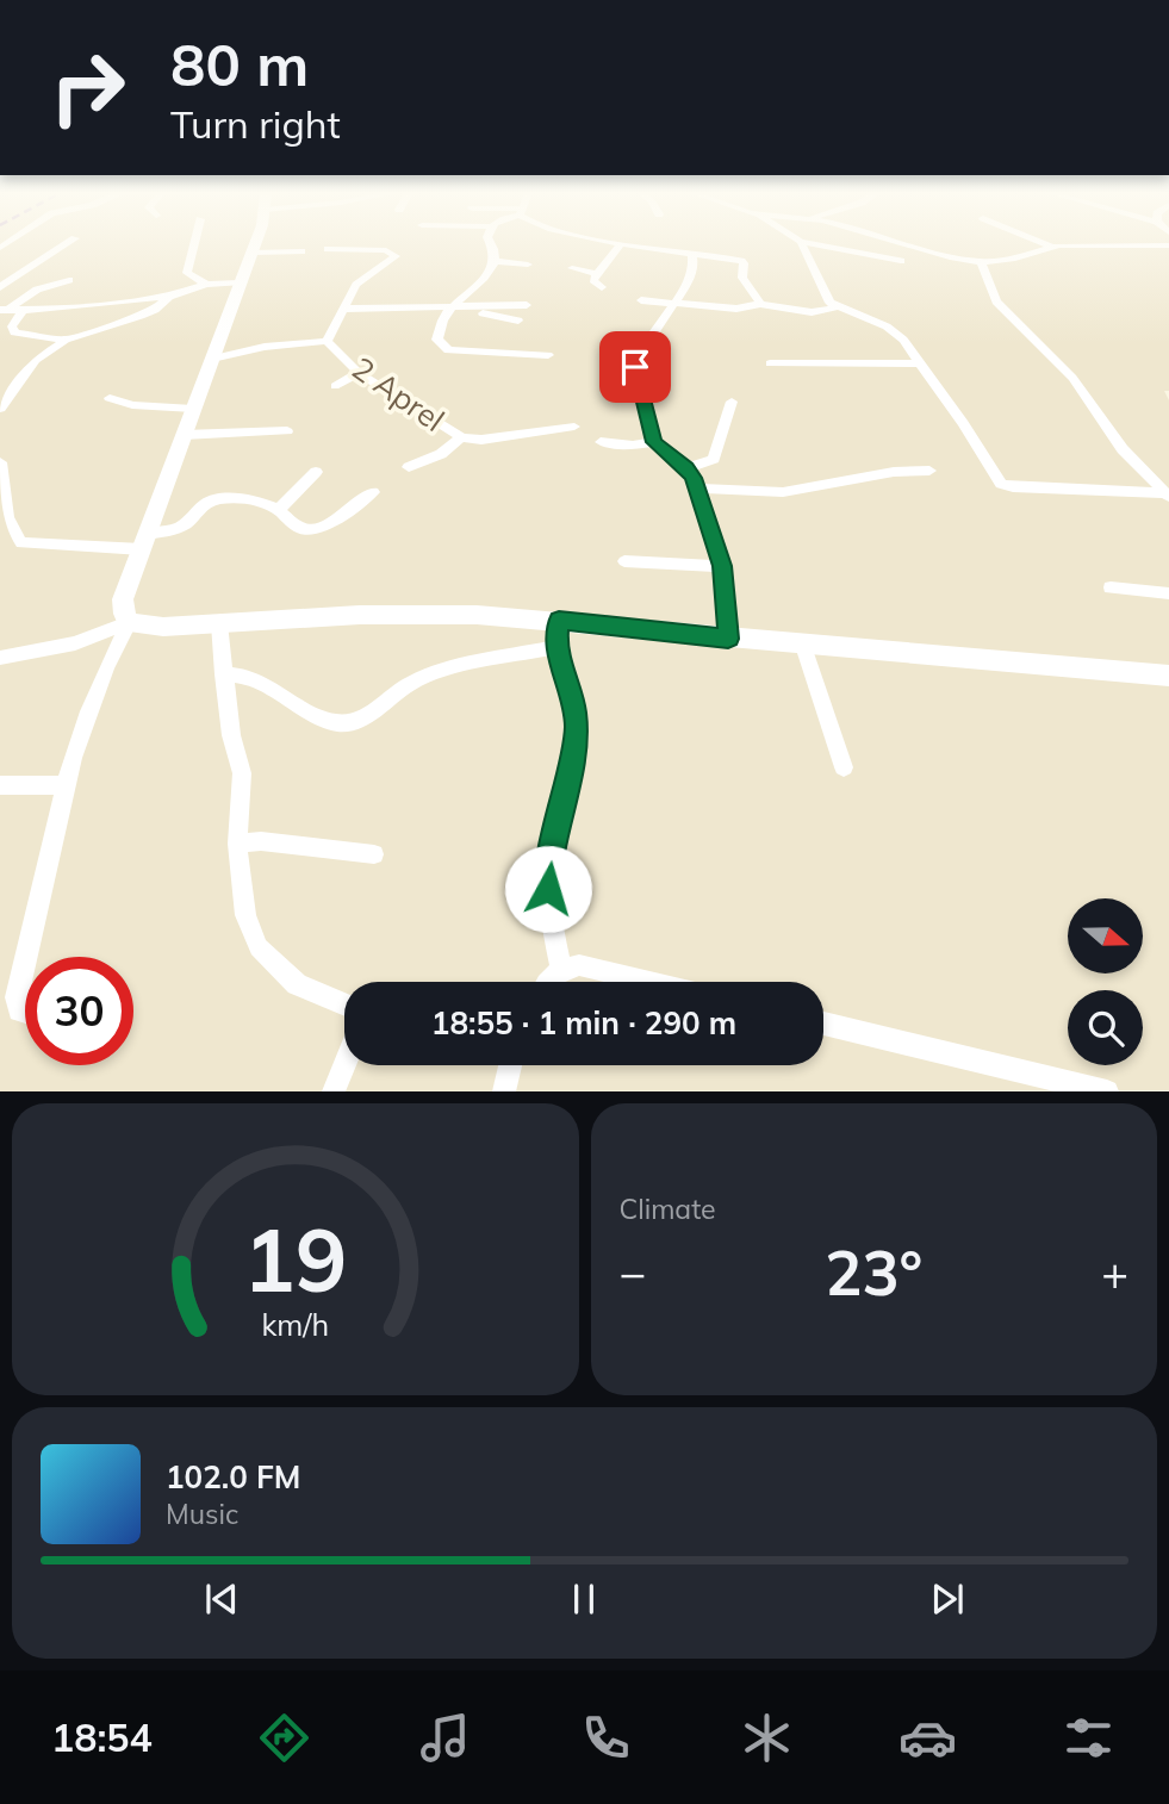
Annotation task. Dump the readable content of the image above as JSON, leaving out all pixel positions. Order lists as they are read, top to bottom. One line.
{"streets":{"street":["2 Aprel"]},"north":"right","page":{"turn":["80 m","Turn right"],"limit":"30","trip":"18:55 · 1 min · 290 m","tile":"Climate","heat":["−","23°","+"],"song":["102.0 FM","Music"],"tabs":"18:54","gauge":["19","km/h"]}}
